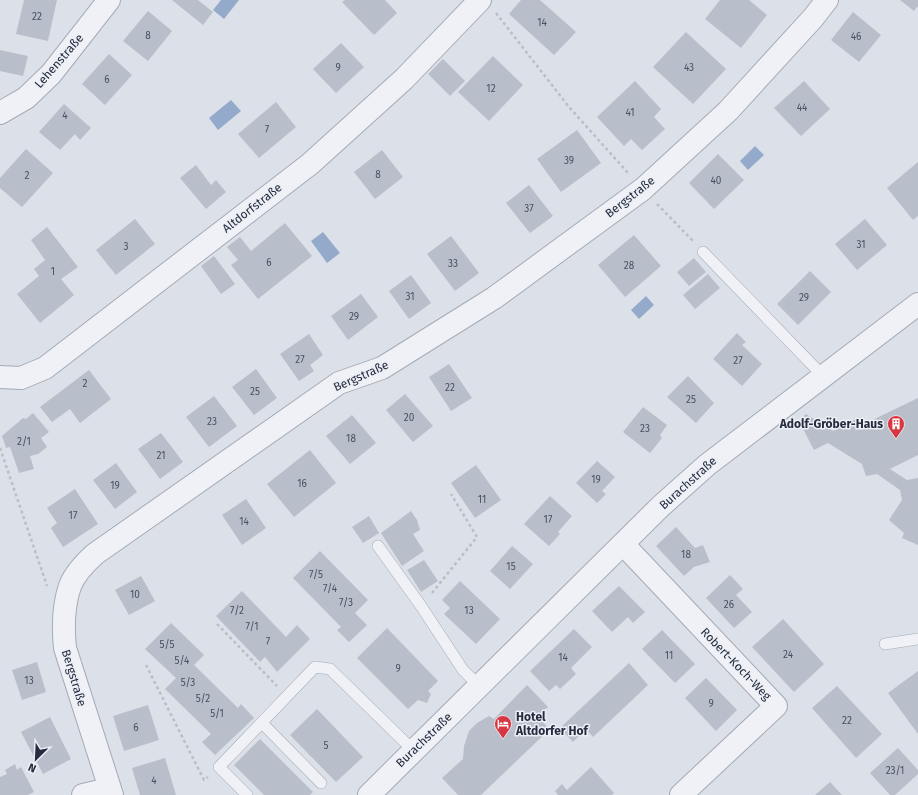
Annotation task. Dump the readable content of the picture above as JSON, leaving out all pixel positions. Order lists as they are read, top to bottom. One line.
{"streets":{"street":["Lehenstraße","Bergstraße","Altdorfstraße","Burachstraße","Robert-Koch-Weg"]},"crossings":[["Burachstraße","Robert-Koch-Weg"]],"places":{"building":["Adolf-Gröber-Haus"],"hotel":["Hotel Altdorfer Hof"]},"house_numbers":["22","14","8","46","9","43","6","12","44","41","4","7","39","8","2","40","37","31","3","6","33","28","1","31","29","29","27","27","2","22","25","25","20","23","23","18","2/1","21","19","16","19","11","17","17","14","18","15","7/5","7/4","10","7/3","26","7/2","13","7/1","7","5/5","24","11","14","5/4","9","13","5/3","5/2","9","5/1","22","6","5","23/1","4"],"north":"bottom left"}
